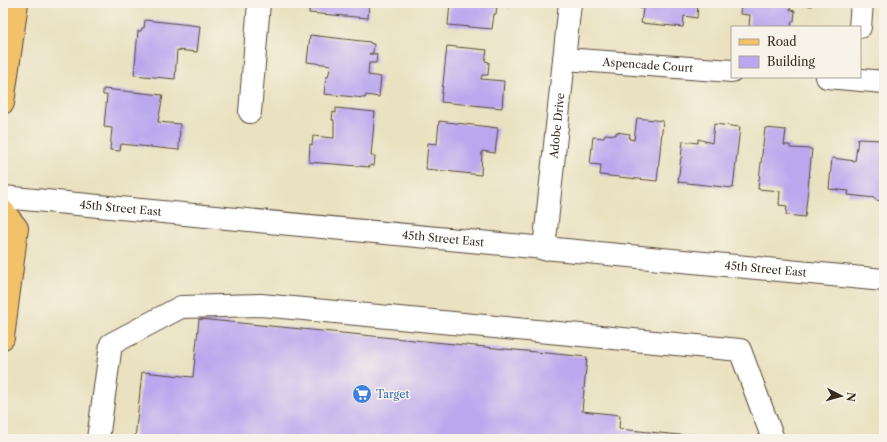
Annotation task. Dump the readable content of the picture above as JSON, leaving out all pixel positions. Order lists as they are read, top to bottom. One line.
{"streets":{"street":["Aspencade Court","Adobe Drive","45th Street East"]},"crossings":[["Aspencade Court","Adobe Drive"],["Adobe Drive","45th Street East"]],"places":{"supermarket":["Target"]},"legend":["Road","Building"],"north":"right"}
